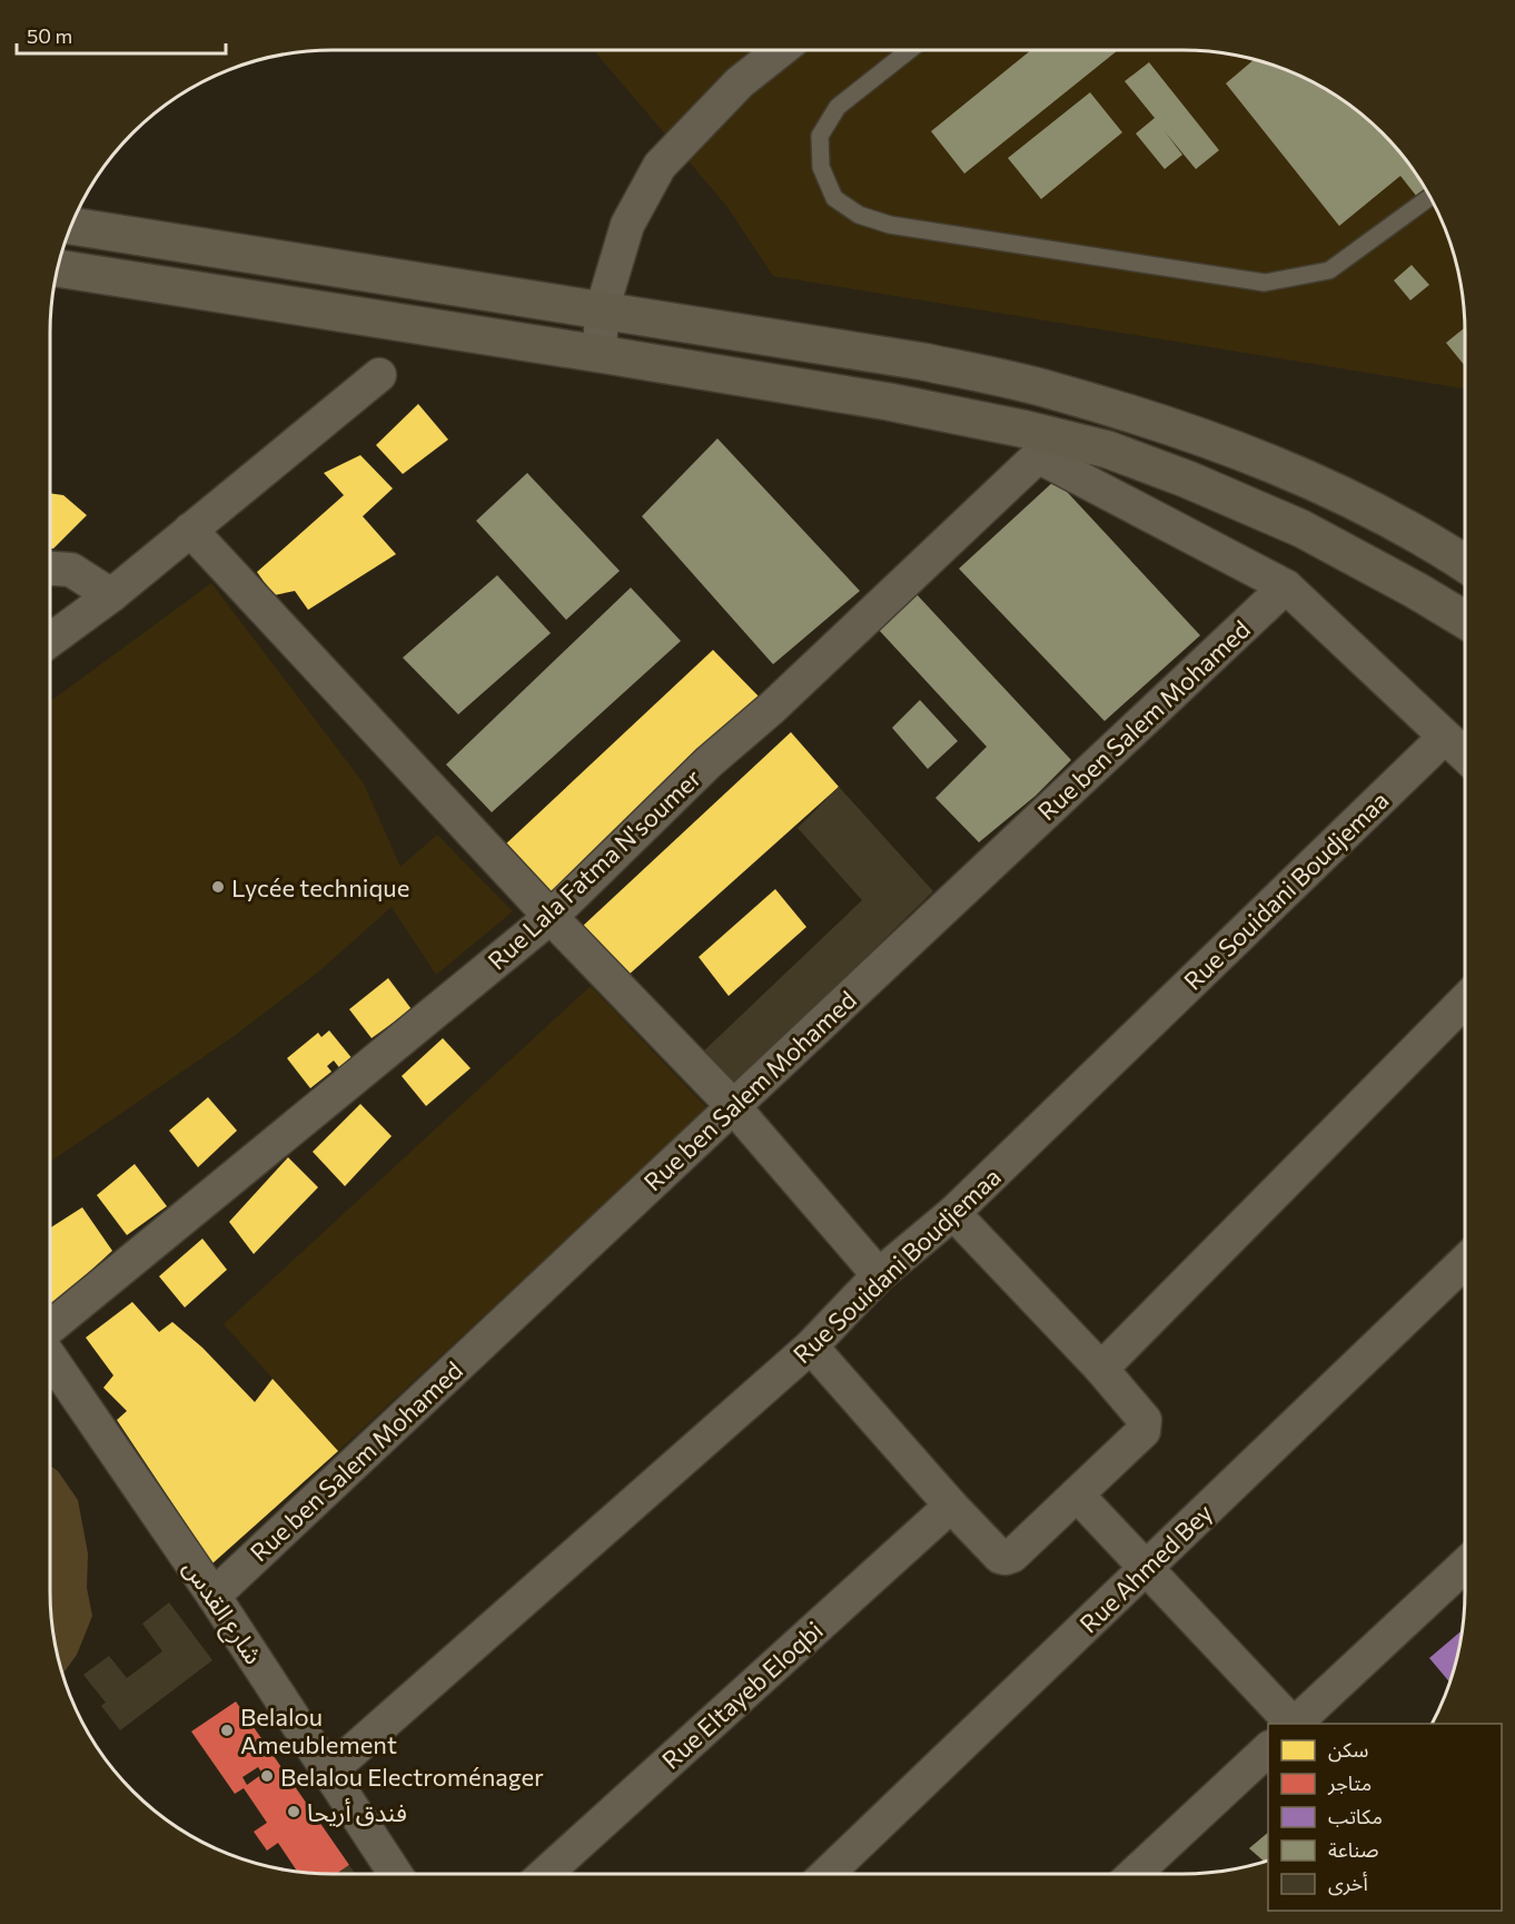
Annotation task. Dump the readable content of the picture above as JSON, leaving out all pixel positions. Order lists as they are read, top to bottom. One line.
{"streets":{"street":["Rue ben Salem Mohamed","Rue Lala Fatma N'soumer","Rue Souidani Boudjemaa","Rue Ahmed Bey","شارع القدس","Rue Eltayeb Eloqbi"]},"crossings":[["Rue ben Salem Mohamed","Rue Lala Fatma N'soumer"],["Rue ben Salem Mohamed","شارع القدس"],["Rue Souidani Boudjemaa","شارع القدس"]],"places":["Lycée technique","Belalou Ameublement","Belalou Electroménager","فندق أريحا"],"legend":["سكن","متاجر","مكاتب","صناعة","أخرى"],"scale_bar":"50 m"}
